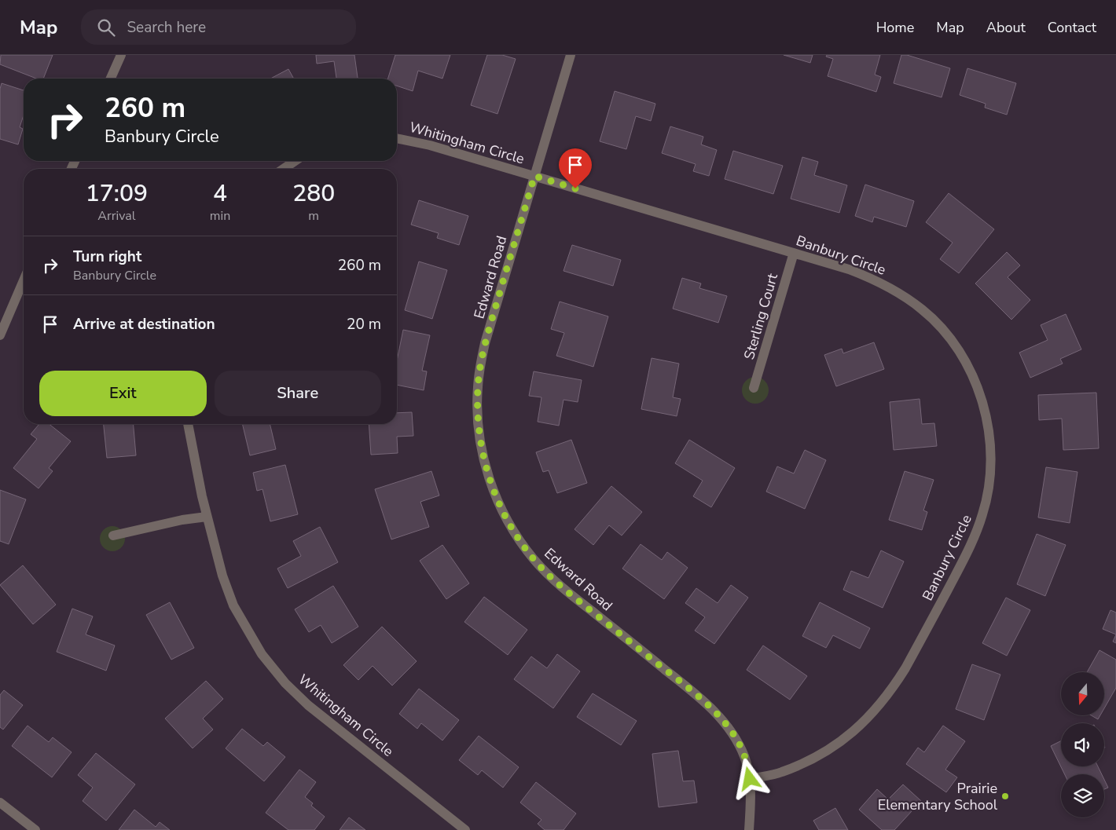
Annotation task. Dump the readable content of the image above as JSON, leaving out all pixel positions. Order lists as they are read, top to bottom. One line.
{"streets":{"street":["Whitingham Circle","Banbury Circle","Edward Road","Sterling Court"]},"crossings":[["Whitingham Circle","Banbury Circle"],["Whitingham Circle","Edward Road"],["Banbury Circle","Edward Road"],["Banbury Circle","Sterling Court"]],"places":["Prairie Elementary School"],"north":"bottom","page":{"header":"Map","search":"Search here","nav":["Home","Map","About","Contact"],"turn":["260 m","Banbury Circle"],"eta":["17:09","Arrival","4","min","280","m"],"list":[{"name":"Turn right","note":"Banbury Circle","value":"260 m"},{"name":"Arrive at destination","value":"20 m"}],"buttons":["Exit","Share"]}}
